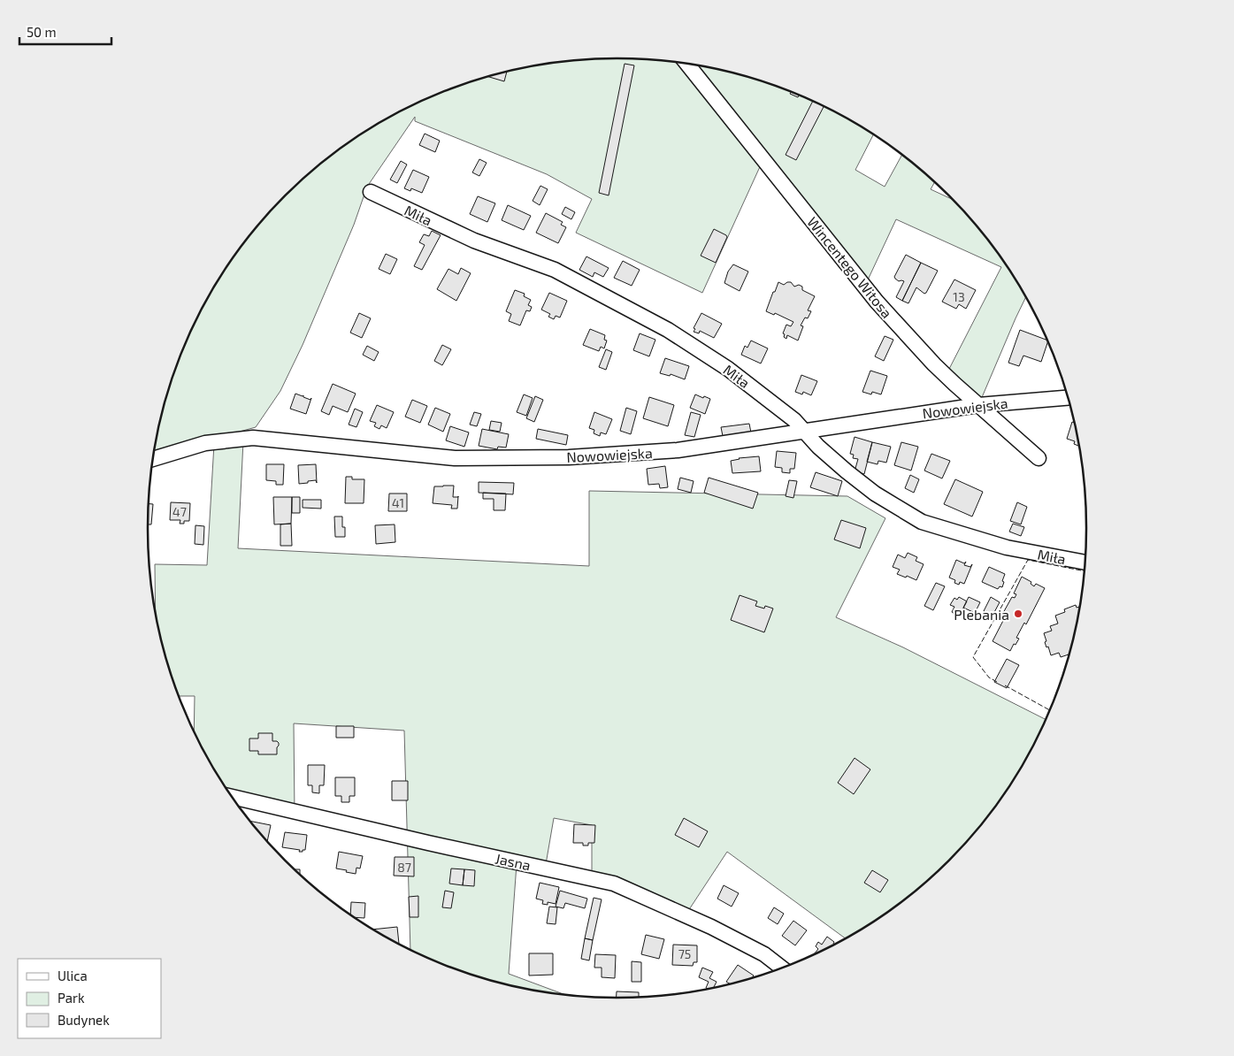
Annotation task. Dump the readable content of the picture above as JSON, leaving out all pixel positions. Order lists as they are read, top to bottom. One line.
{"streets":{"street":["Miła","Wincentego Witosa","Nowowiejska","Jasna"]},"crossings":[["Miła","Nowowiejska"],["Wincentego Witosa","Nowowiejska"]],"places":["Plebania"],"house_numbers":["13","41","47","87","75"],"legend":["Ulica","Park","Budynek"],"scale_bar":"50 m"}
